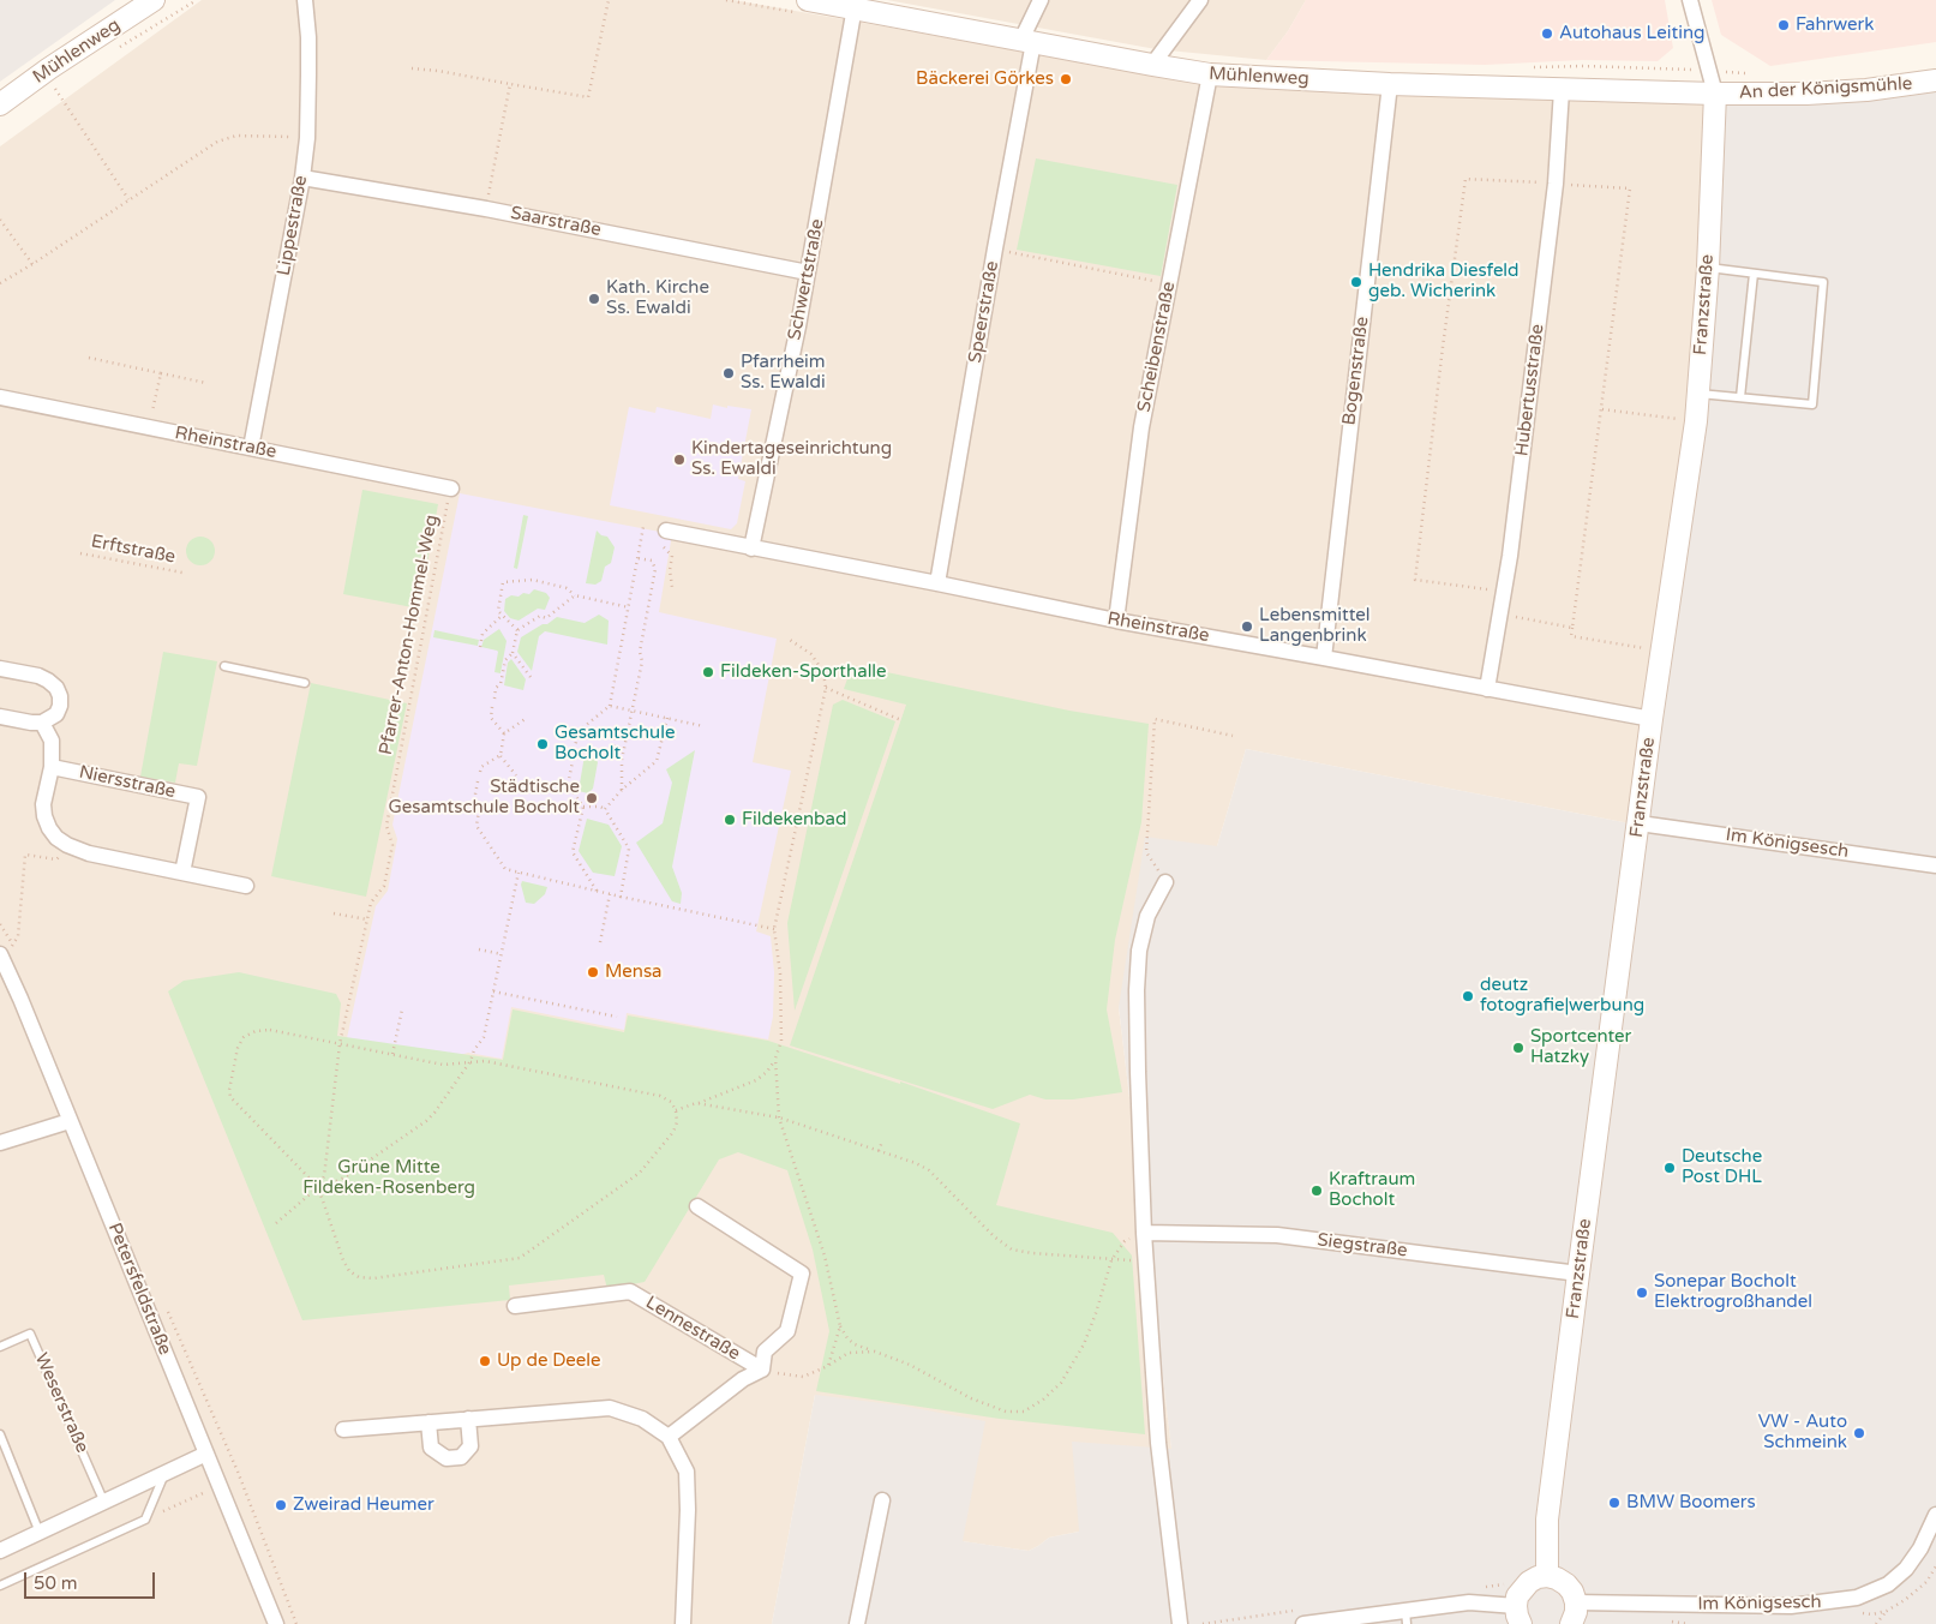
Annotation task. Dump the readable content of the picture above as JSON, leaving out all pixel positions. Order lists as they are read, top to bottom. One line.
{"streets":{"street":["Mühlenweg","An der Königsmühle","Saarstraße","Lippestraße","Schwertstraße","Franzstraße","Speerstraße","Scheibenstraße","Bogenstraße","Hubertusstraße","Rheinstraße","Niersstraße","Im Königsesch","Siegstraße","Petersfeldstraße","Lennestraße"],"lane":["Weserstraße"],"path":["Erftstraße","Pfarrer-Anton-Hommel-Weg"]},"crossings":[["Mühlenweg","An der Königsmühle"],["Mühlenweg","Schwertstraße"],["Mühlenweg","Franzstraße"],["Mühlenweg","Speerstraße"],["Mühlenweg","Scheibenstraße"],["Mühlenweg","Bogenstraße"],["Mühlenweg","Hubertusstraße"],["An der Königsmühle","Franzstraße"],["Saarstraße","Lippestraße"],["Saarstraße","Schwertstraße"],["Lippestraße","Rheinstraße"],["Schwertstraße","Rheinstraße"],["Franzstraße","Rheinstraße"],["Franzstraße","Im Königsesch"],["Franzstraße","Siegstraße"],["Speerstraße","Rheinstraße"],["Scheibenstraße","Rheinstraße"],["Bogenstraße","Rheinstraße"],["Hubertusstraße","Rheinstraße"],["Rheinstraße","Pfarrer-Anton-Hommel-Weg"]],"parks":["Grüne Mitte Fildeken-Rosenberg"],"places":["Fahrwerk","Autohaus Leiting","Bäckerei Görkes","Hendrika Diesfeld geb. Wicherink","Kath. Kirche Ss. Ewaldi","Pfarrheim Ss. Ewaldi","Kindertageseinrichtung Ss. Ewaldi","Lebensmittel Langenbrink","Fildeken-Sporthalle","Gesamtschule Bocholt","Städtische Gesamtschule Bocholt","Fildekenbad","Mensa","deutz fotografie|werbung","Sportcenter Hatzky","Deutsche Post DHL","Kraftraum Bocholt","Sonepar Bocholt Elektrogroßhandel","Up de Deele","VW - Auto Schmeink","BMW Boomers","Zweirad Heumer"],"scale_bar":"50 m"}
